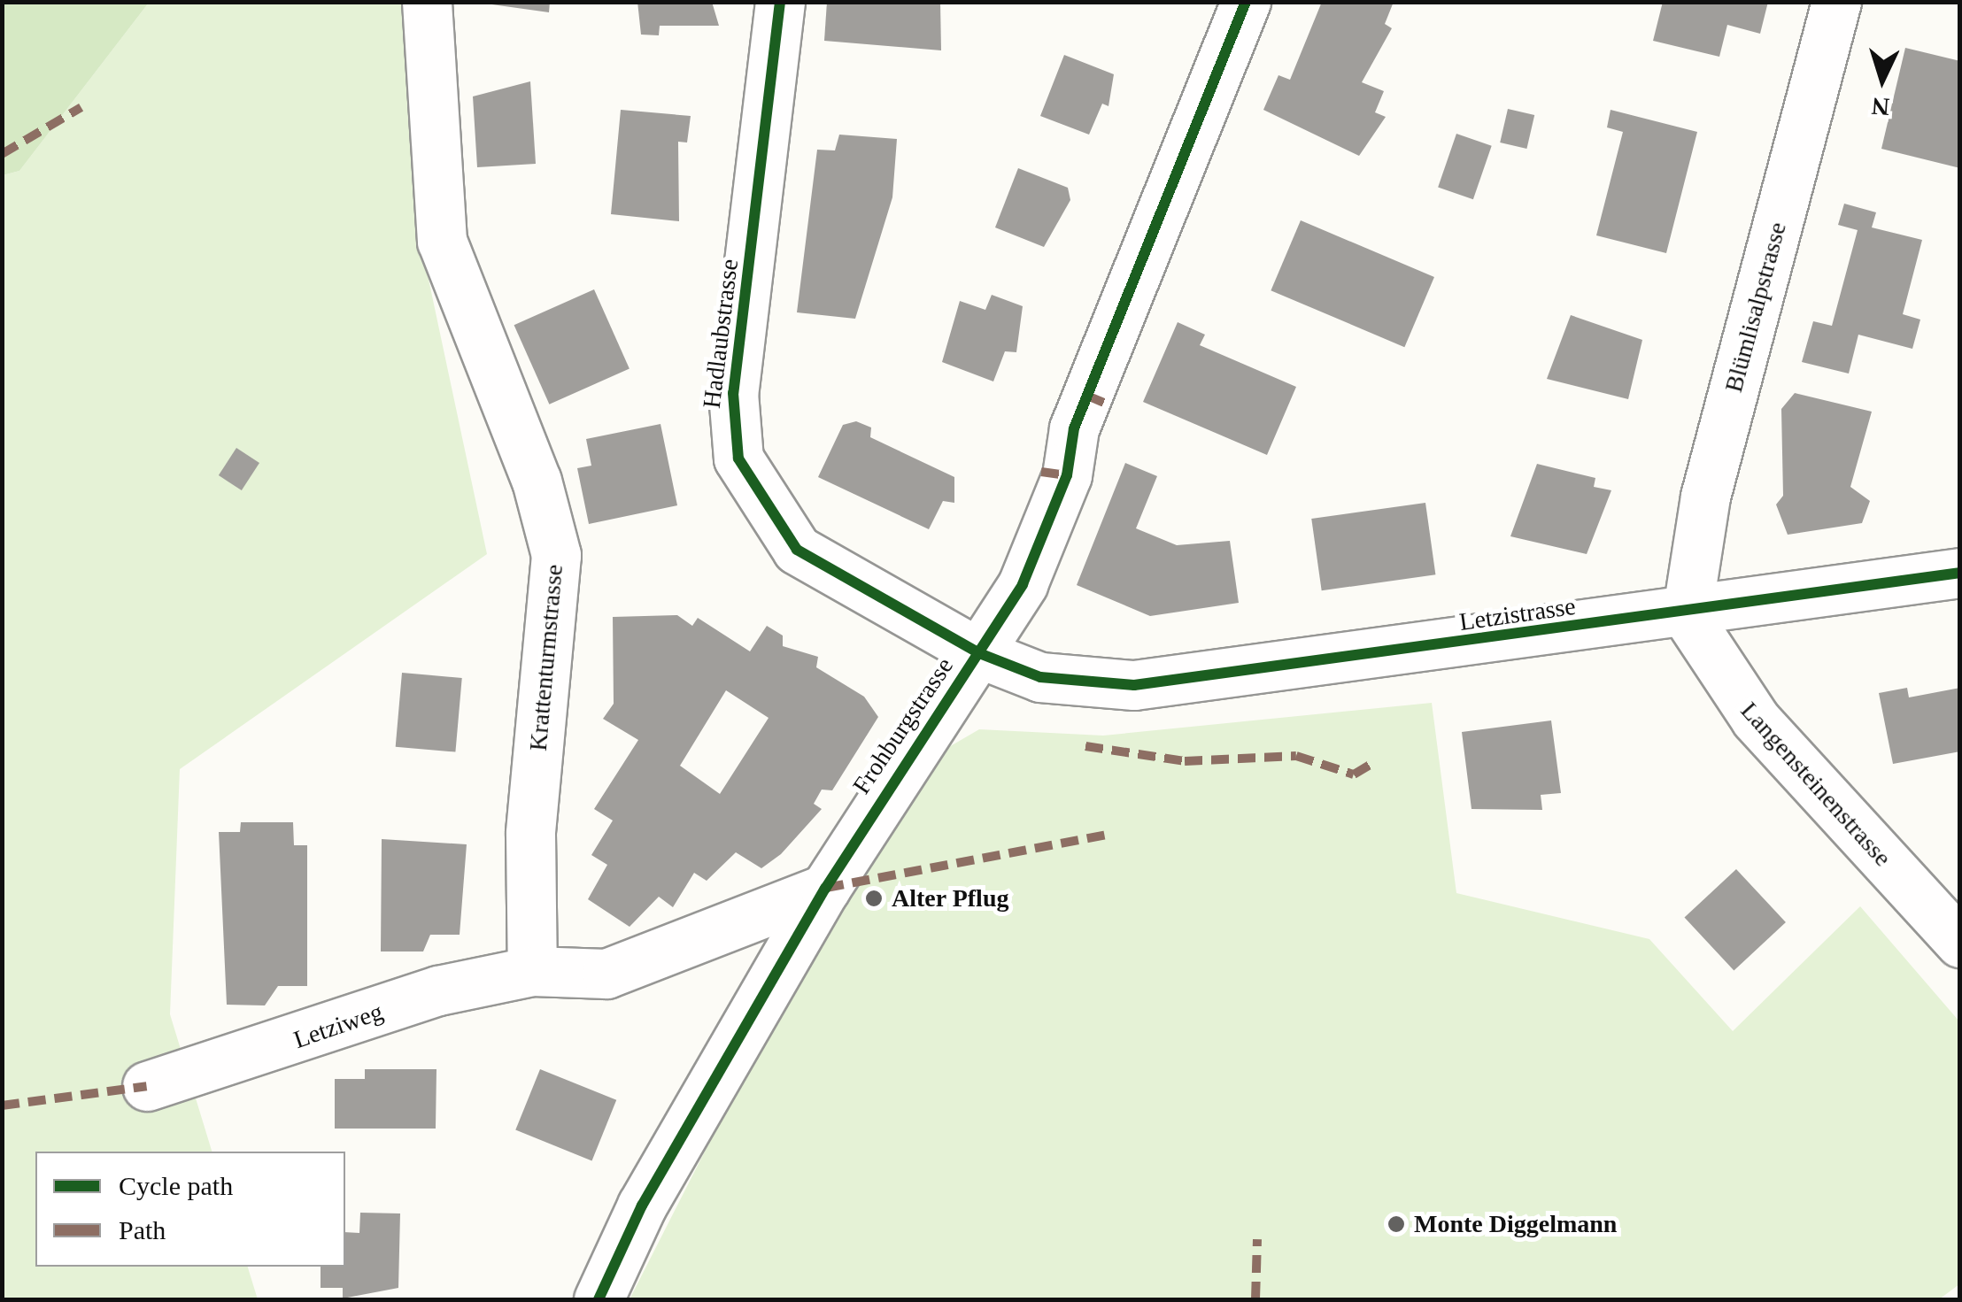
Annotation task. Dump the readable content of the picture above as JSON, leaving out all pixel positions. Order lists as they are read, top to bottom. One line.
{"streets":{"street":["Blümlisalpstrasse","Hadlaubstrasse","Letzistrasse","Krattenturmstrasse","Frohburgstrasse","Langensteinenstrasse","Letziweg"]},"crossings":[["Blümlisalpstrasse","Letzistrasse"],["Blümlisalpstrasse","Langensteinenstrasse"],["Hadlaubstrasse","Letzistrasse"],["Hadlaubstrasse","Frohburgstrasse"],["Letzistrasse","Frohburgstrasse"],["Letzistrasse","Langensteinenstrasse"],["Krattenturmstrasse","Letziweg"]],"places":["Alter Pflug","Monte Diggelmann"],"legend":["Cycle path","Path"],"north":"bottom"}
